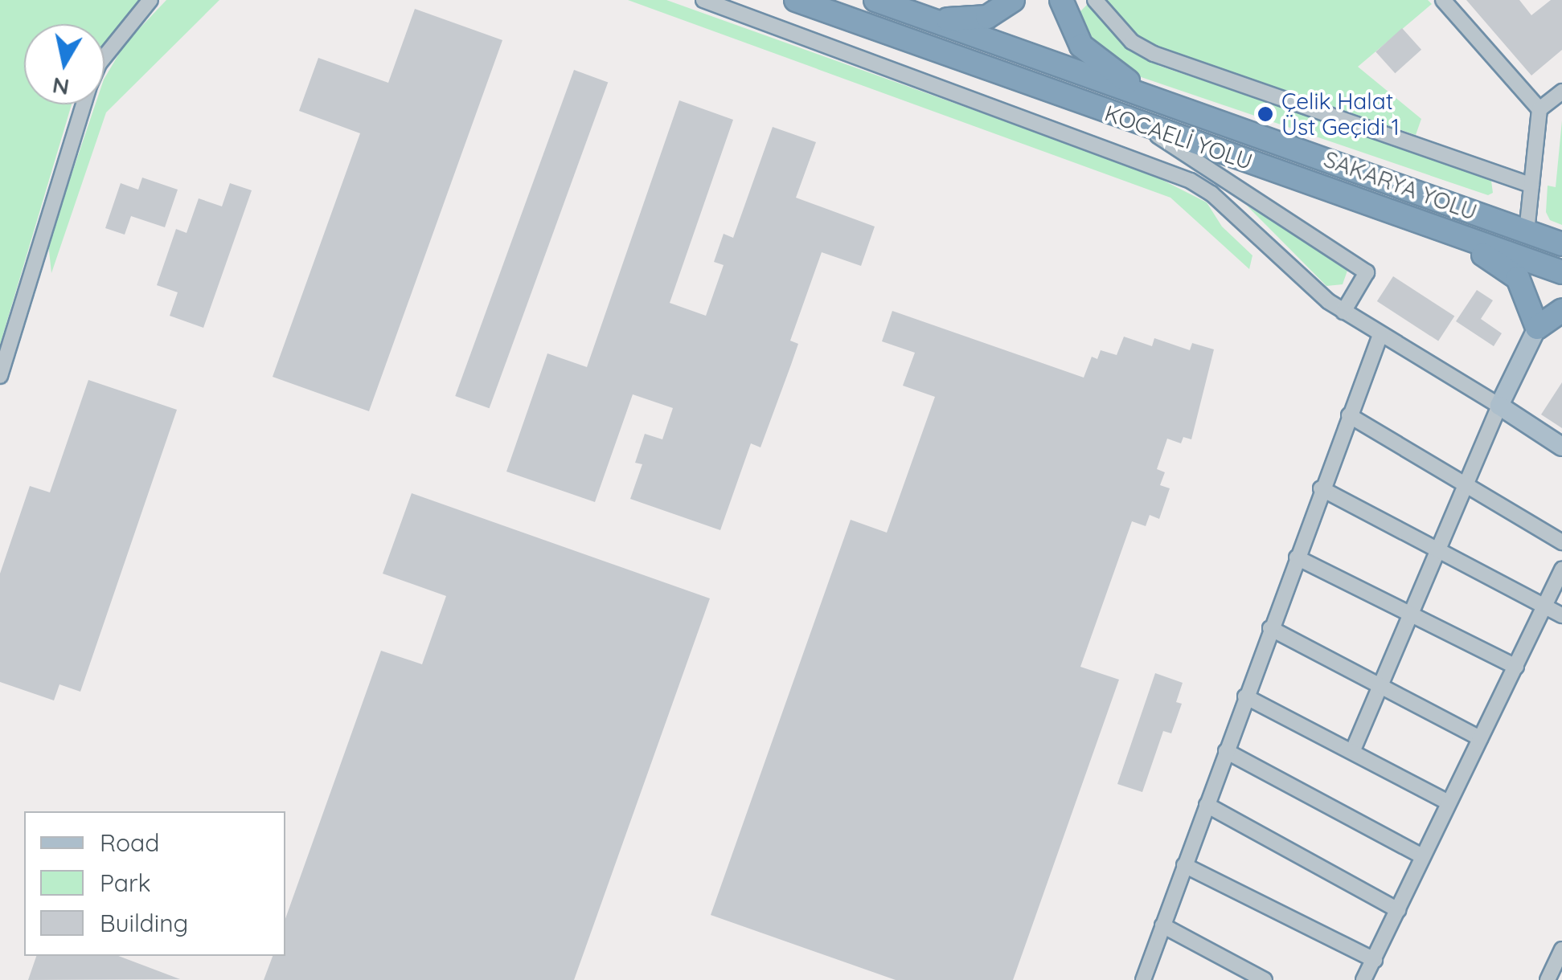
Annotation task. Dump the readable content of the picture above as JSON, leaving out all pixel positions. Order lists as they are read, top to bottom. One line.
{"streets":{"highway":["KOCAELİ YOLU","SAKARYA YOLU"]},"places":["Çelik Halat Üst Geçidi 1"],"legend":["Road","Park","Building"],"north":"bottom"}
